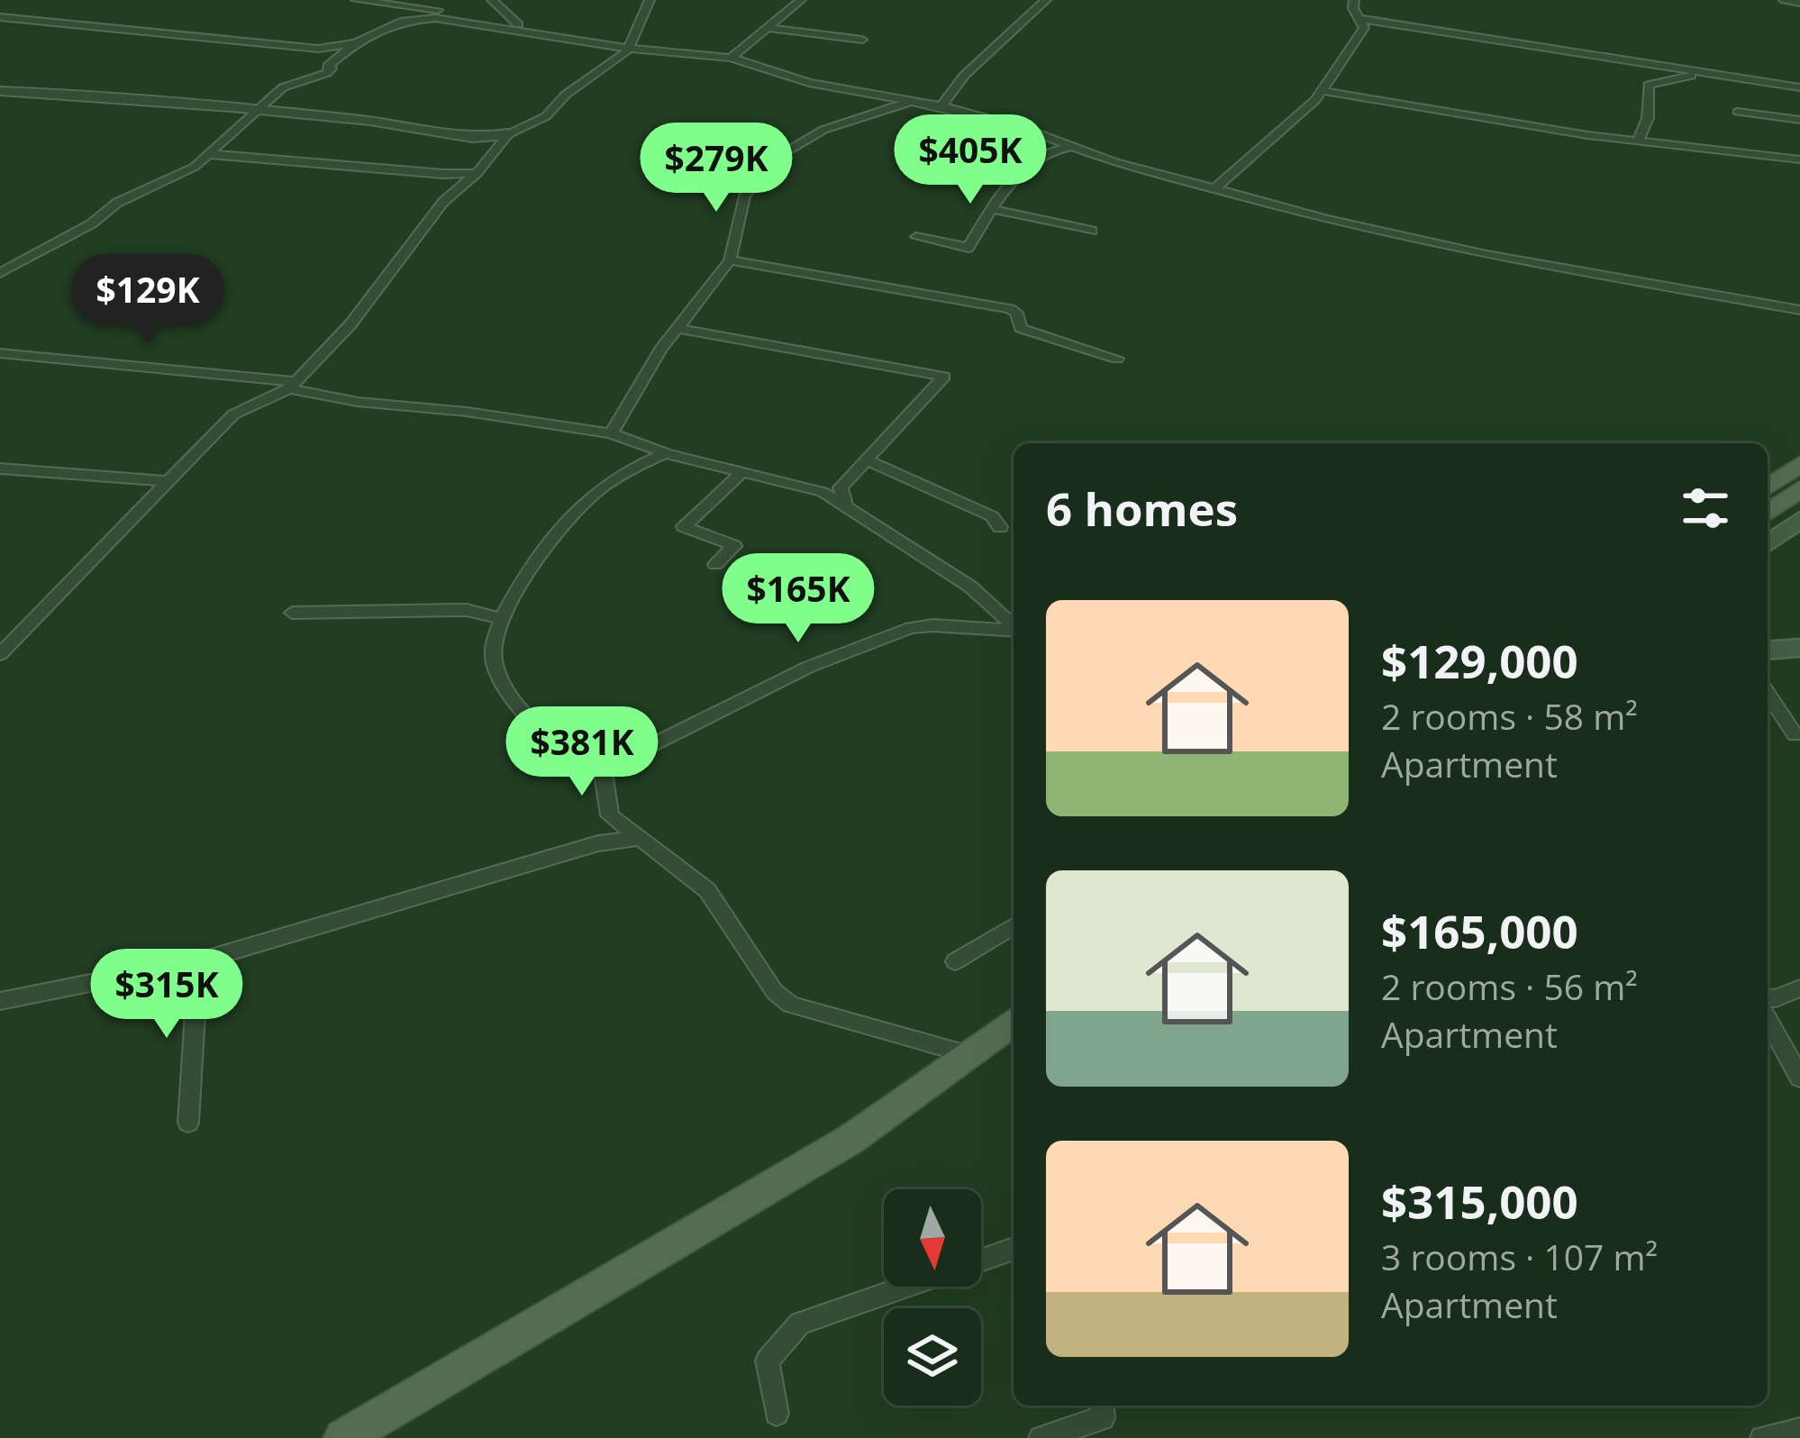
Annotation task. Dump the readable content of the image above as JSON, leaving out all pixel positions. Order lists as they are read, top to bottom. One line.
{"north":"bottom","page":{"price":["$405K","$279K","$129K","$165K","$381K","$315K"],"heading":"6 homes","list":[{"name":"$129,000","note":"2 rooms · 58 m² · Apartment"},{"name":"$165,000","note":"2 rooms · 56 m² · Apartment"},{"name":"$315,000","note":"3 rooms · 107 m² · Apartment"}]}}
